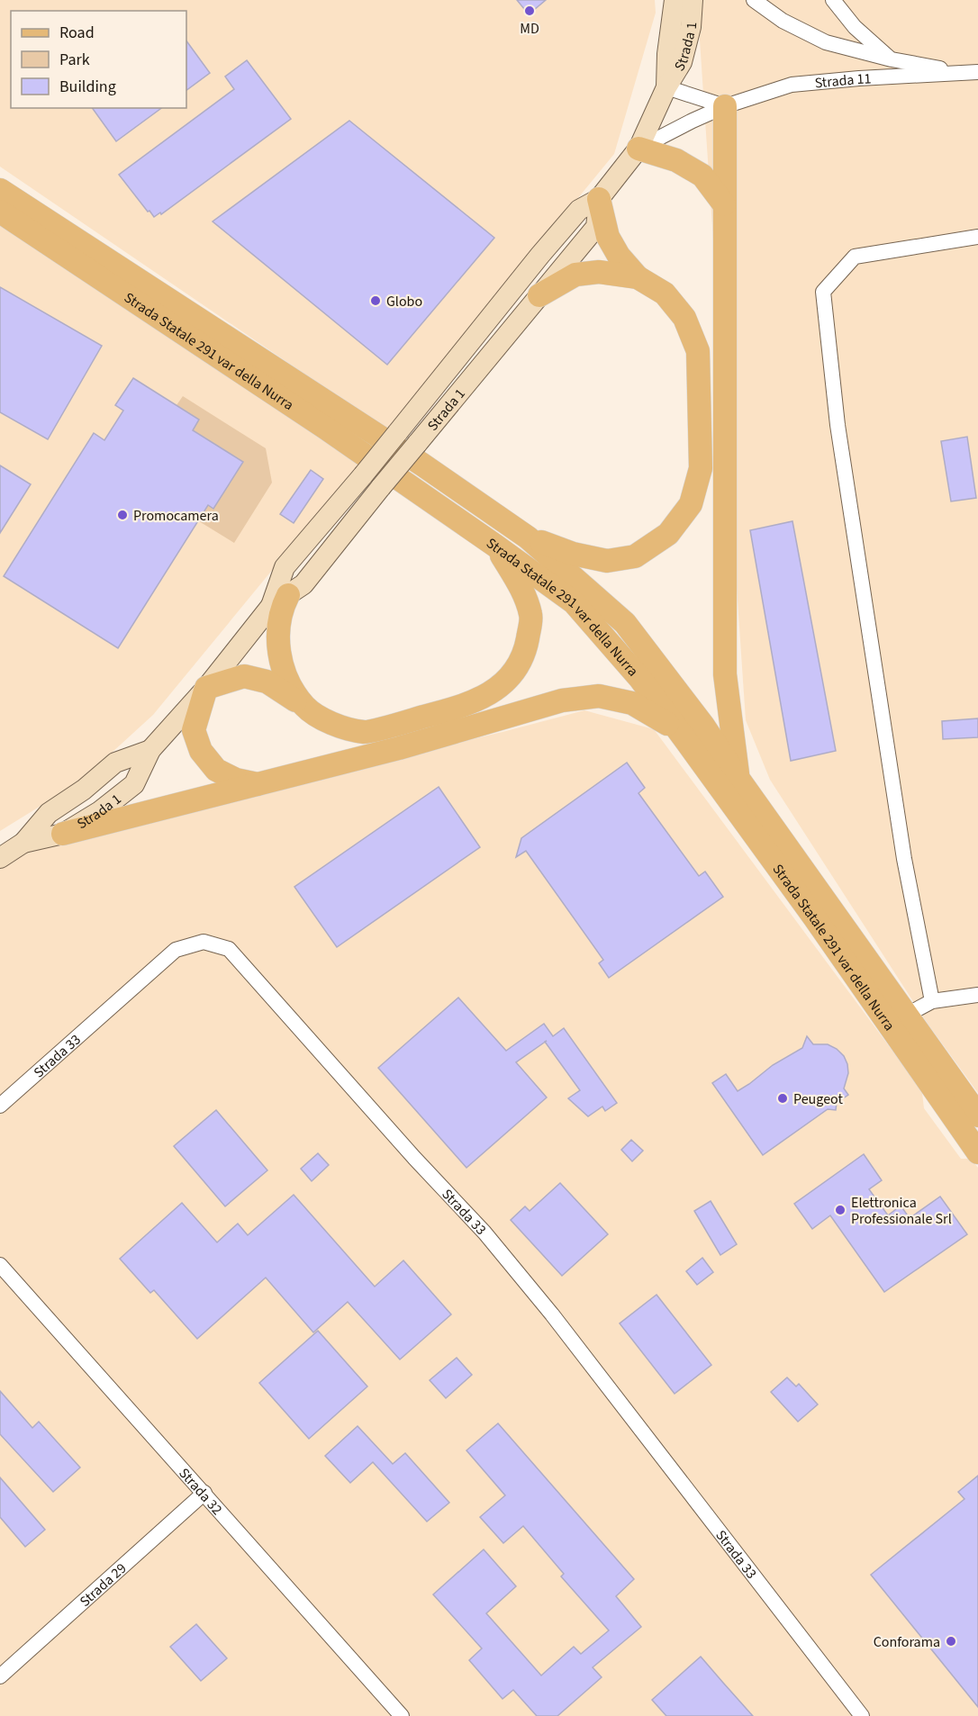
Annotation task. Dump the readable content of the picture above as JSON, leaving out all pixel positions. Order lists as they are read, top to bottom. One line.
{"streets":{"main road":["Strada Statale 291 var della Nurra"],"street":["Strada 1","Strada 11","Strada 33","Strada 32","Strada 29"]},"crossings":[["Strada 1","Strada 11"],["Strada 32","Strada 29"]],"places":["MD","Globo","Promocamera","Peugeot","Elettronica Professionale Srl","Conforama"],"legend":["Road","Park","Building"]}
